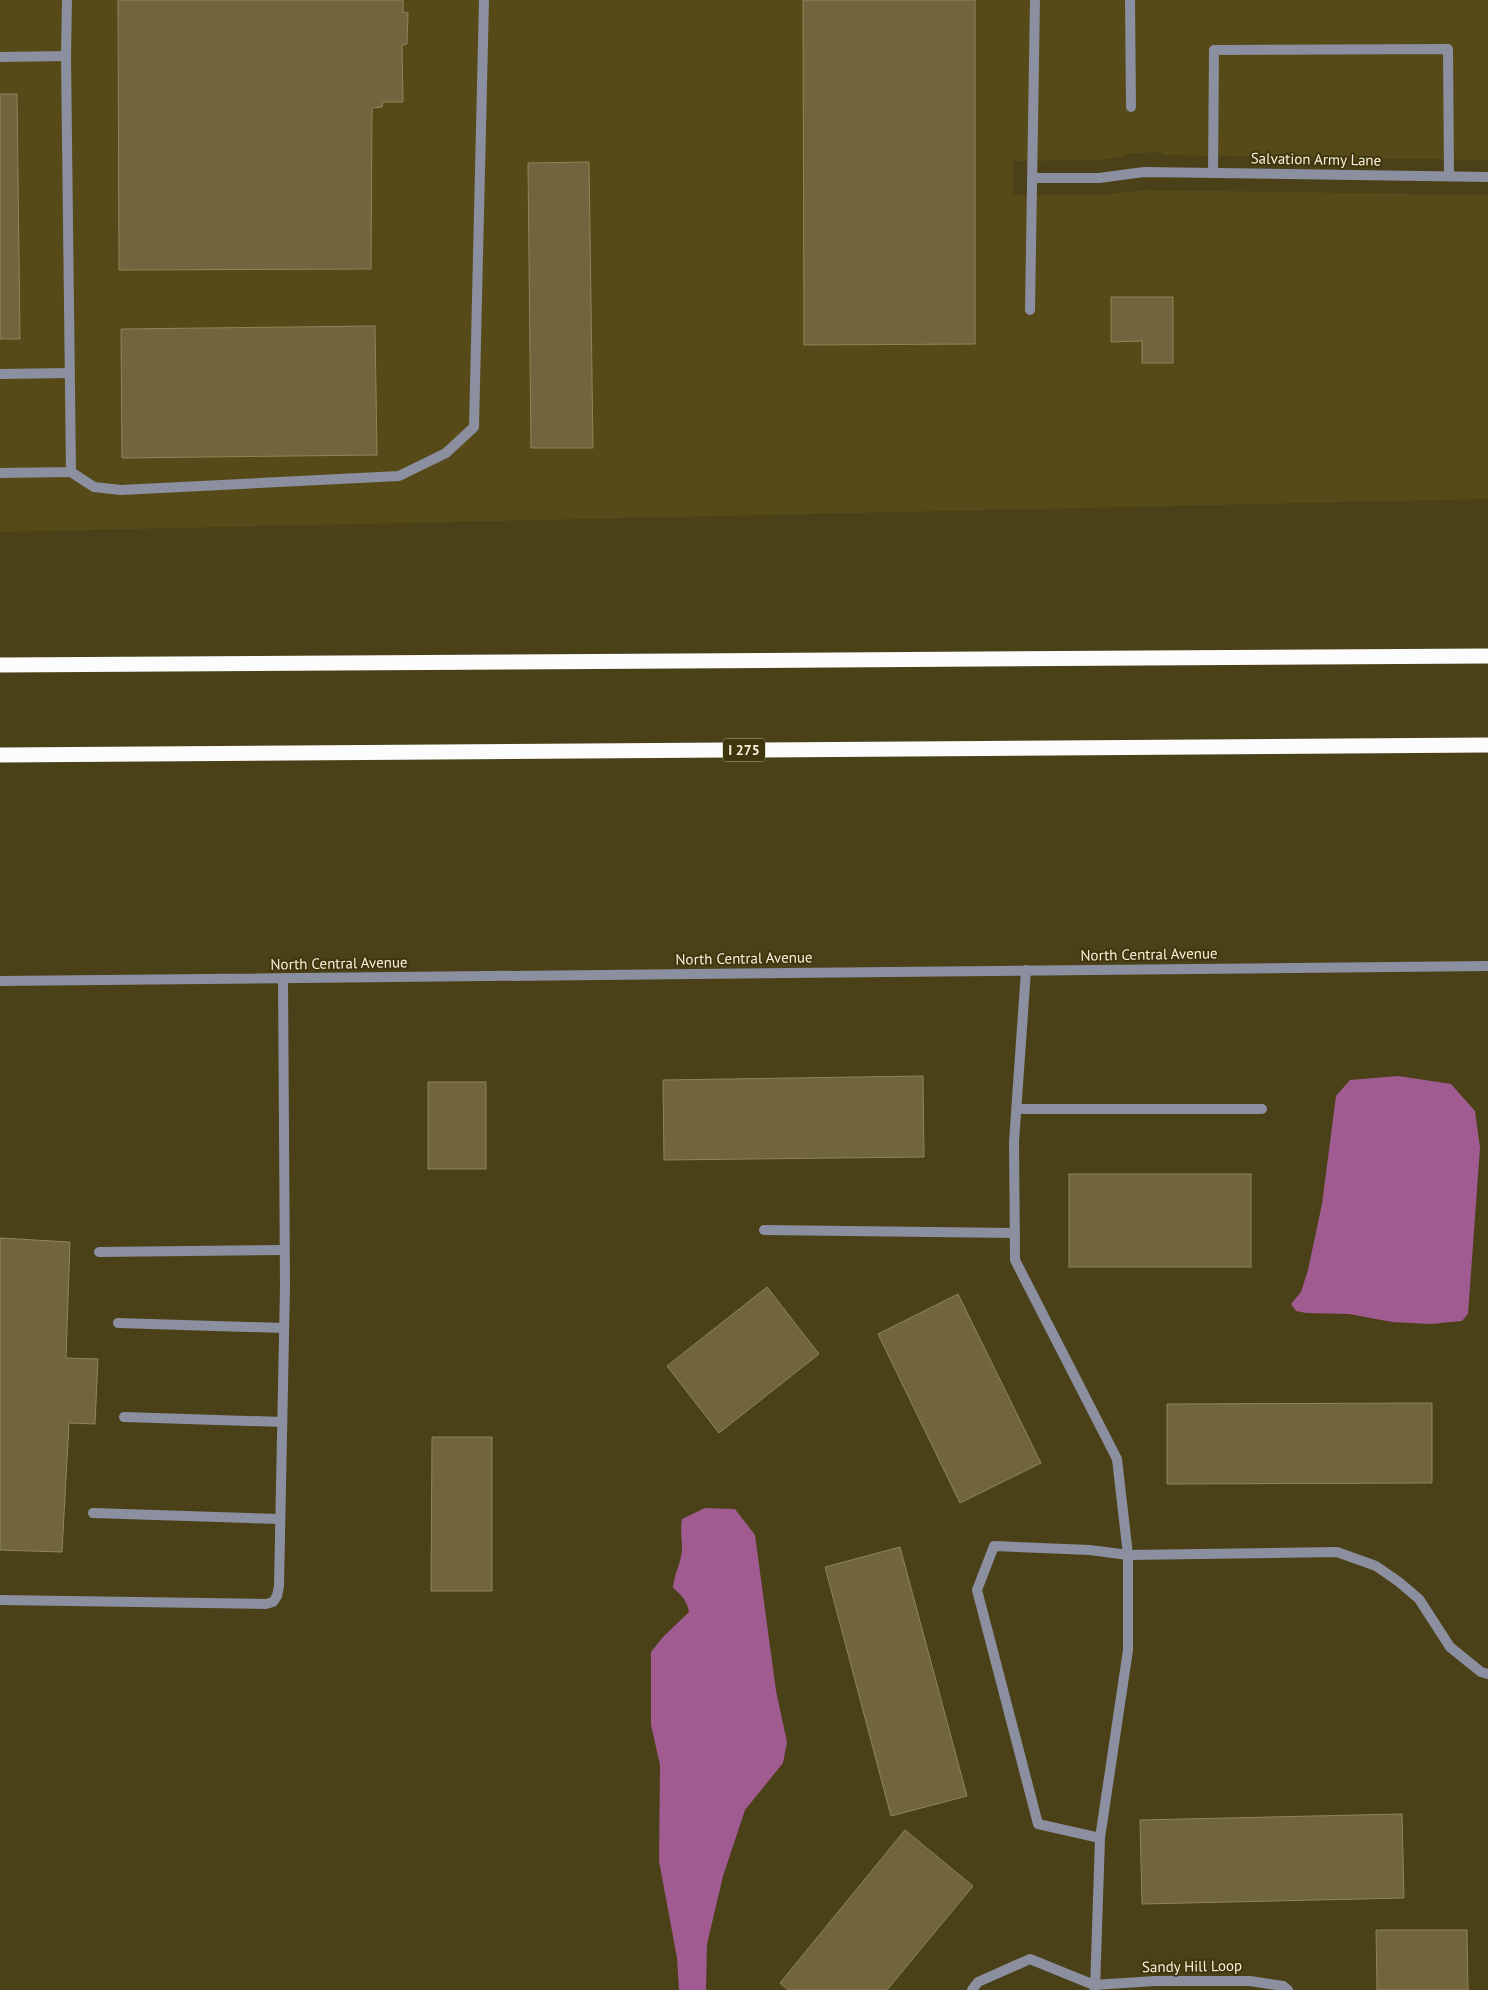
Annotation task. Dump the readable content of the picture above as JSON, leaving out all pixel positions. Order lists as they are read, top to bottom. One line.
{"streets":{"highway":["I 275"],"street":["Salvation Army Lane","North Central Avenue","Sandy Hill Loop"]}}
